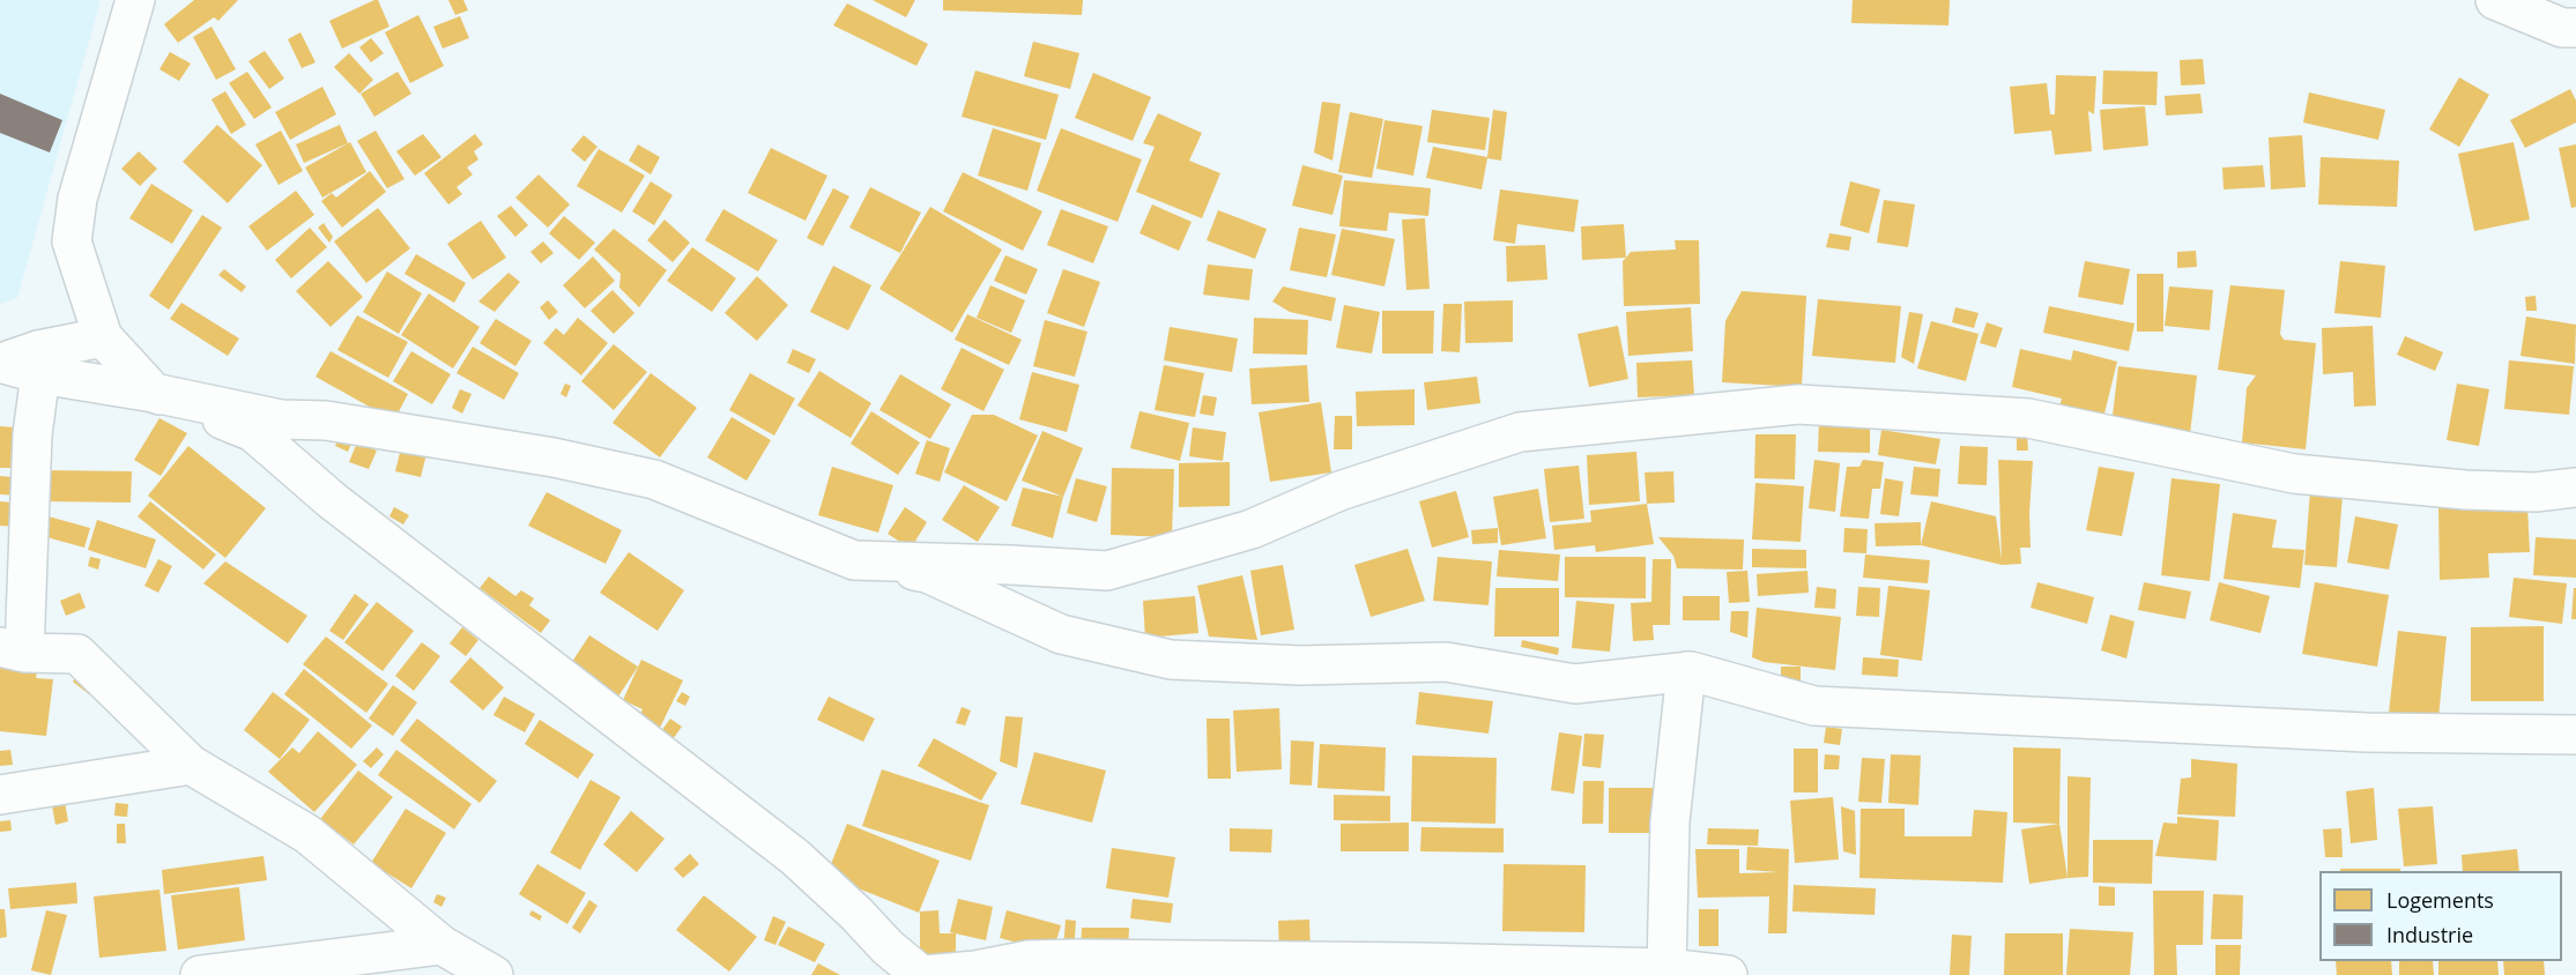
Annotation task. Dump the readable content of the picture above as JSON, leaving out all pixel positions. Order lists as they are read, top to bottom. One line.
{"legend":["Logements","Industrie"]}
